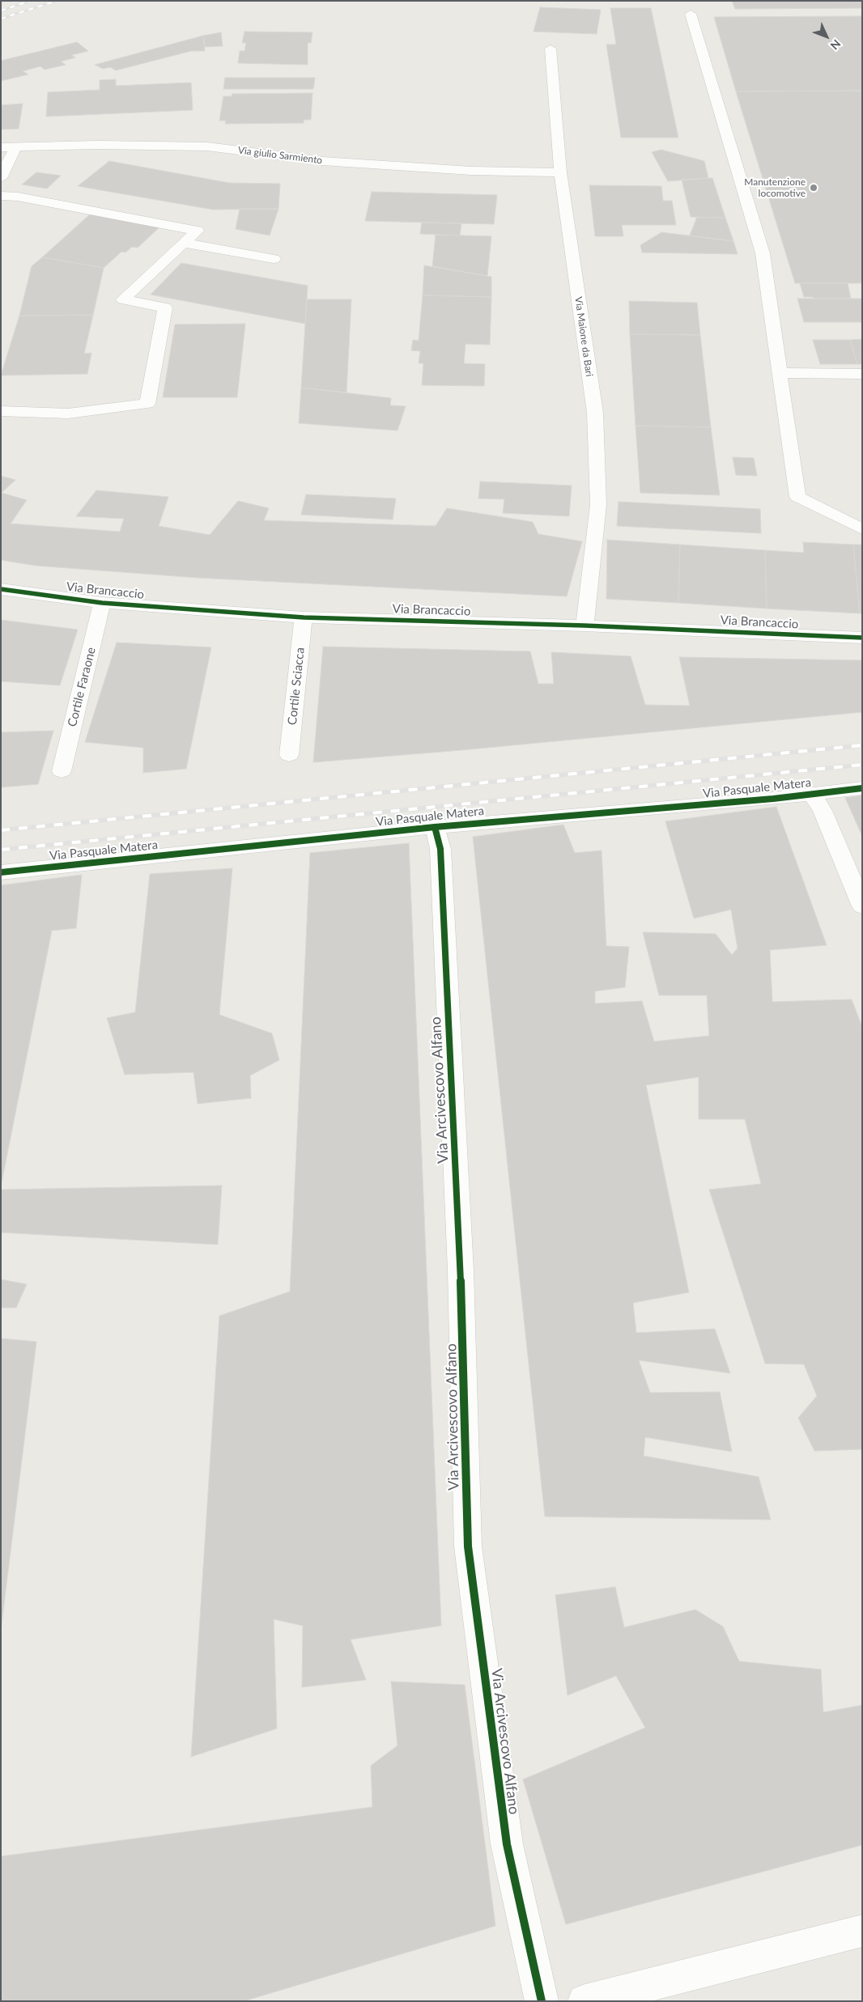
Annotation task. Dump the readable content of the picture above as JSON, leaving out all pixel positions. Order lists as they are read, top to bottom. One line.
{"streets":{"street":["Via giulio Sarmiento","Via Maione da Bari","Via Brancaccio","Cortile Sciacca","Cortile Faraone","Via Pasquale Matera","Via Arcivescovo Alfano"]},"crossings":[["Via giulio Sarmiento","Via Maione da Bari"],["Via Maione da Bari","Via Brancaccio"],["Via Brancaccio","Cortile Sciacca"],["Via Brancaccio","Cortile Faraone"],["Via Pasquale Matera","Via Arcivescovo Alfano"]],"places":["Manutenzione locomotive"],"north":"bottom right"}
